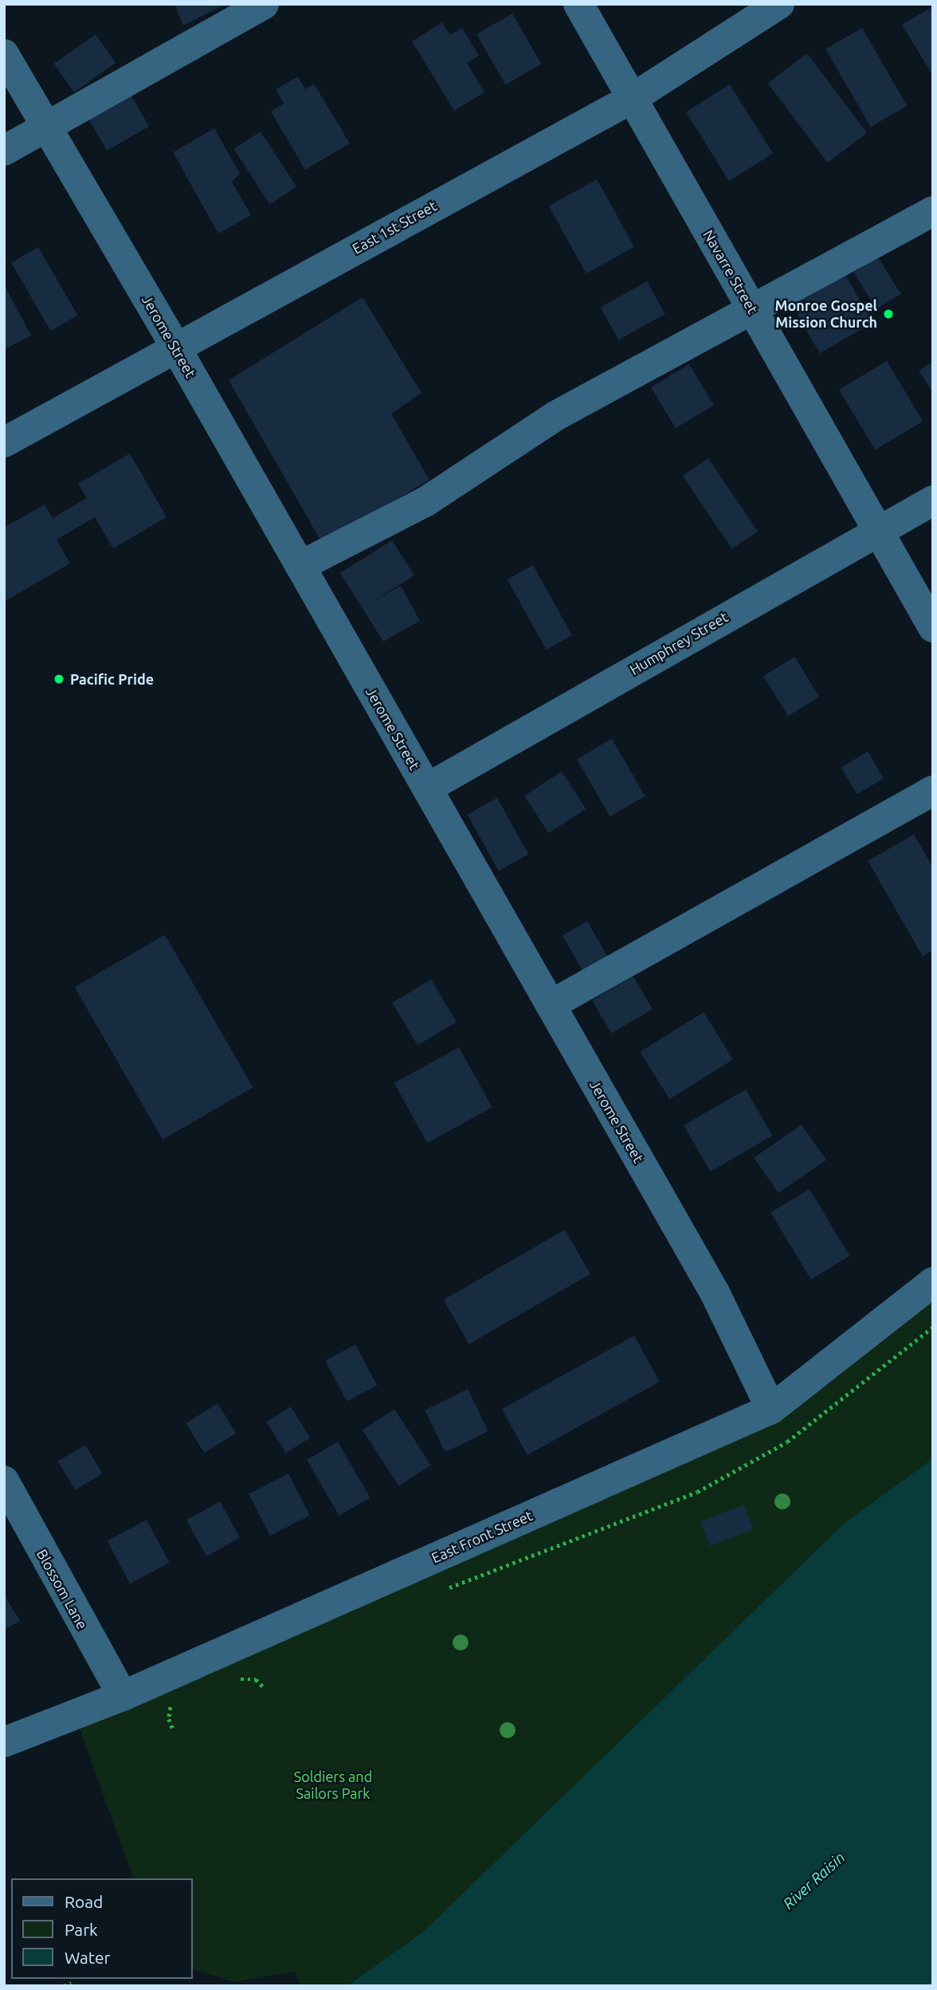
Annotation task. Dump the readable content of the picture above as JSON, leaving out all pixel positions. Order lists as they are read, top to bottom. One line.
{"streets":{"street":["East 1st Street","Navarre Street","Jerome Street","Humphrey Street","East Front Street","Blossom Lane"]},"crossings":[["East 1st Street","Navarre Street"],["East 1st Street","Jerome Street"],["Navarre Street","Humphrey Street"],["Jerome Street","Humphrey Street"],["Jerome Street","East Front Street"],["East Front Street","Blossom Lane"]],"water":["River Raisin"],"parks":["Soldiers and Sailors Park"],"places":["Monroe Gospel Mission Church","Pacific Pride"],"legend":["Road","Park","Water"]}
